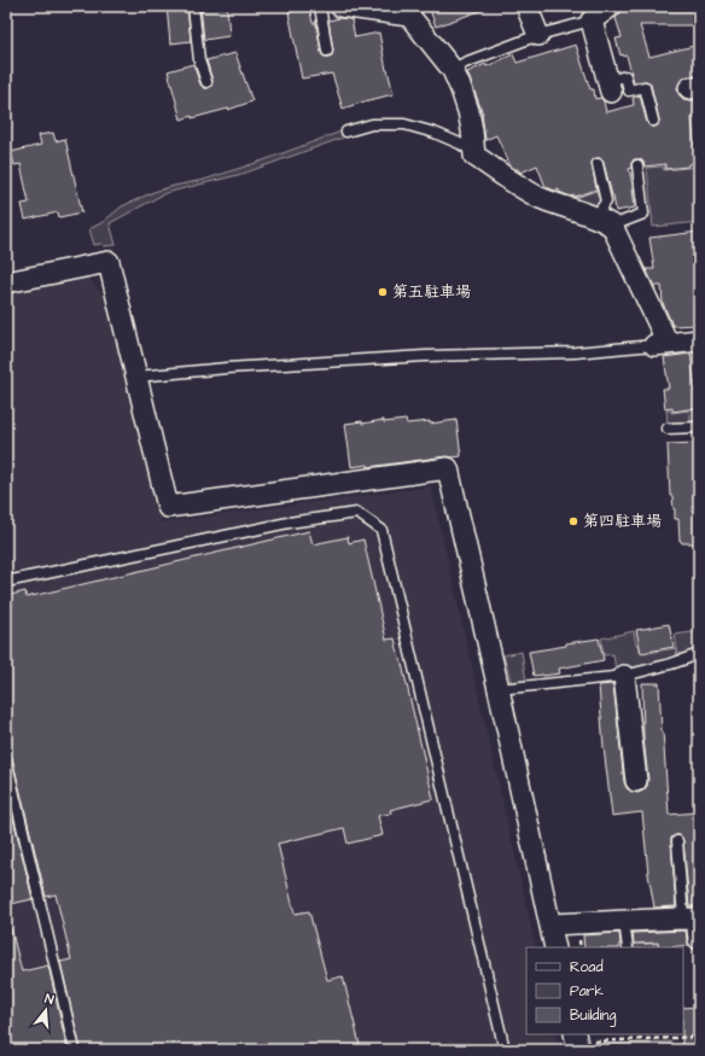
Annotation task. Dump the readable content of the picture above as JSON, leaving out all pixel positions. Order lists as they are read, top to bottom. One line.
{"places":["第五駐車場","第四駐車場"],"legend":["Road","Park","Building"],"north":"top"}
